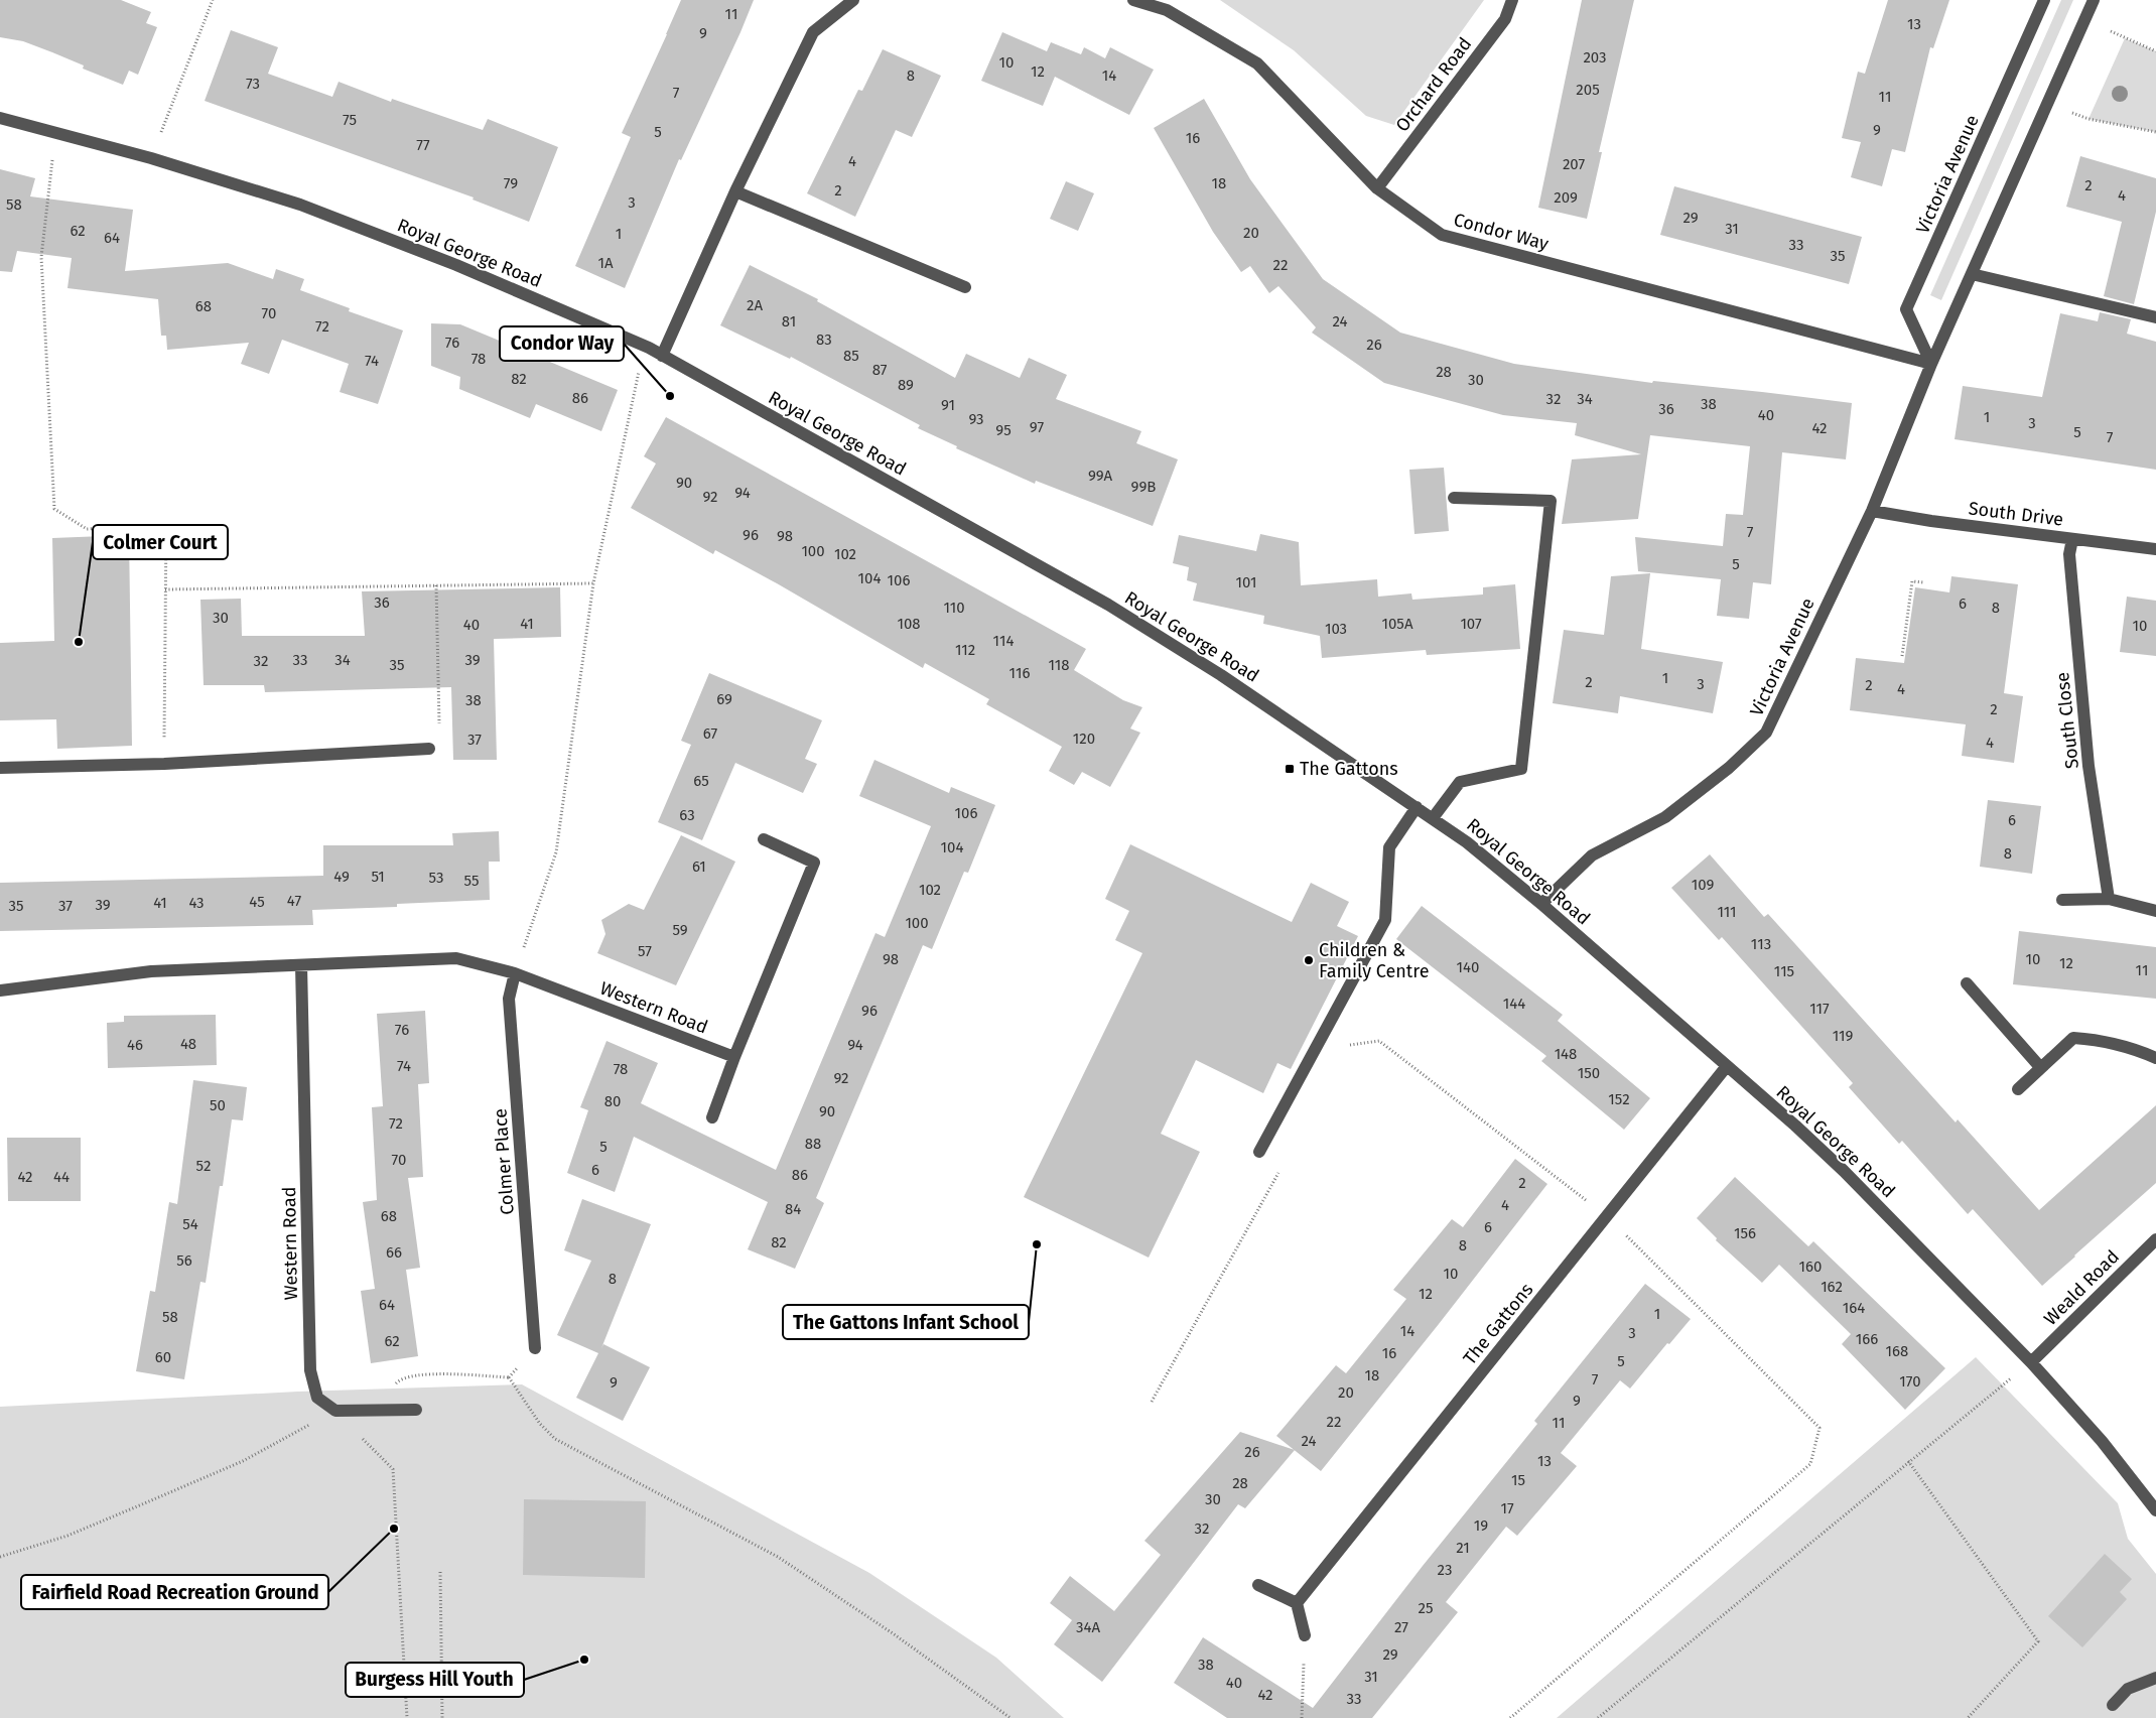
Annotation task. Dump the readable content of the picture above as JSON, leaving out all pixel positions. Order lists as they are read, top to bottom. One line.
{"streets":{"street":["Orchard Road","Victoria Avenue","Condor Way","Royal George Road","South Drive","South Close","Western Road","Colmer Place","Weald Road","The Gattons"]},"crossings":[["Orchard Road","Condor Way"],["Victoria Avenue","Condor Way"],["Victoria Avenue","Royal George Road"],["Victoria Avenue","South Drive"],["Royal George Road","Weald Road"],["Royal George Road","The Gattons"],["South Drive","South Close"],["Western Road","Colmer Place"]],"places":{"other":["Condor Way","Colmer Court","Children & Family Centre","The Gattons Infant School","Fairfield Road Recreation Ground","Burgess Hill Youth"],"transit":["The Gattons"]},"house_numbers":["11","13","9","203","10","12","8","14","73","205","7","11","75","9","5","16","77","4","207","79","18","2","2","4","209","3","58","29","31","62","20","1","64","33","35","1A","22","2A","68","70","81","24","72","83","76","26","85","78","74","87","28","82","30","89","86","32","34","38","91","36","40","1","93","3","97","42","95","5","7","99A","90","99B","94","92","7","96","98","100","102","5","104","106","101","36","6","110","8","30","41","108","105A","107","40","10","103","114","112","33","34","39","32","35","118","116","1","2","3","2","4","69","38","2","67","120","37","4","65","106","63","6","104","8","61","49","51","53","55","109","102","47","45","41","43","39","35","37","111","100","59","113","57","98","10","12","140","11","115","144","117","96","76","119","48","46","94","148","74","78","150","92","152","80","50","90","72","88","5","70","52","6","86","42","44","2","4","84","68","54","6","156","82","8","66","56","160","10","8","162","12","64","164","1","58","14","3","166","62","168","16","60","5","18","7","170","9","20","9","22","11","24","26","13","15","28","30","17","19","32","21","23","25","34A","27","29","38","31","40","42","33"]}
